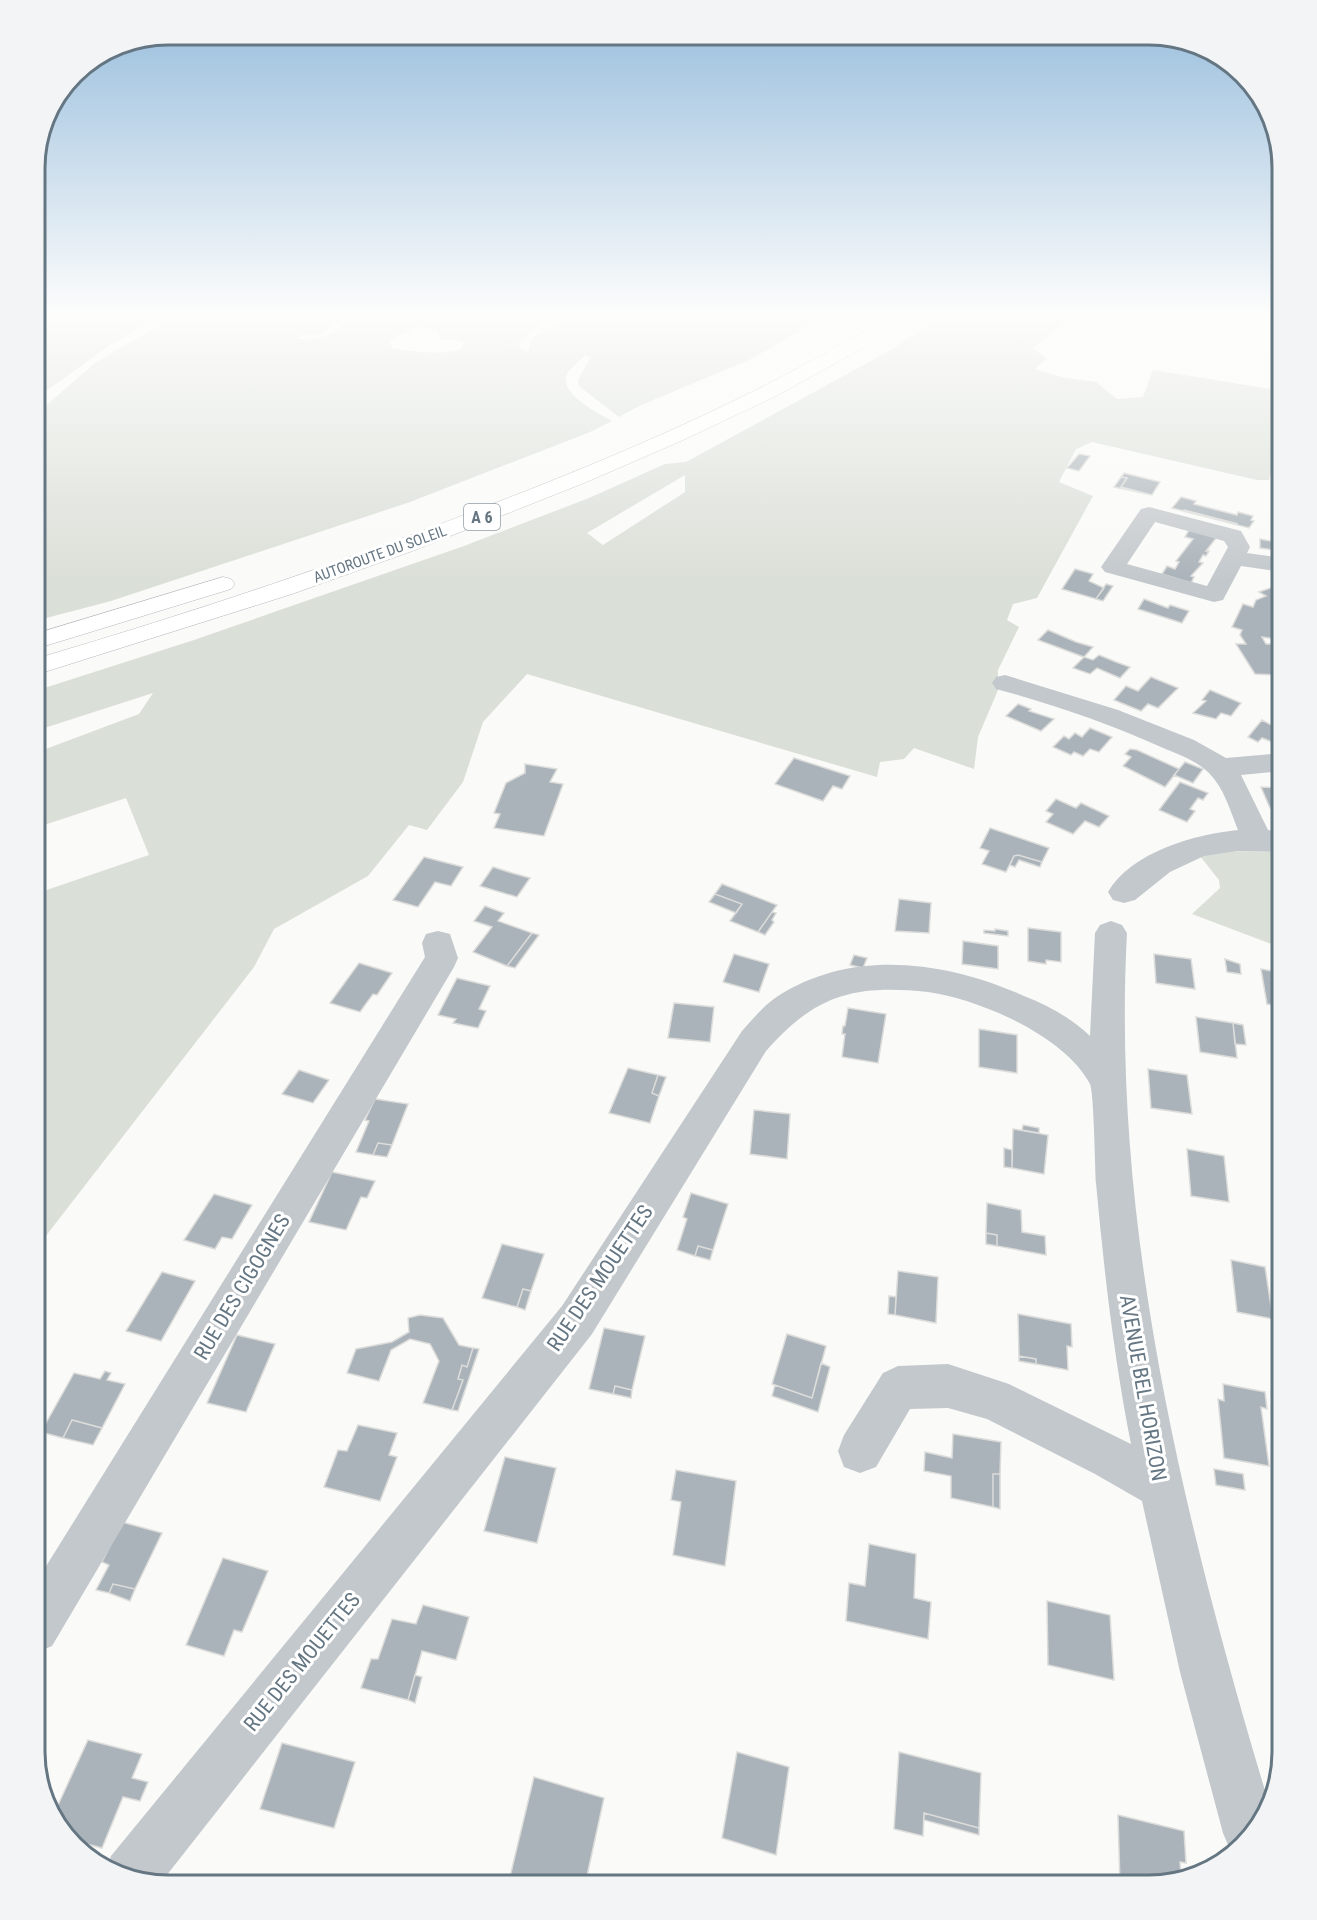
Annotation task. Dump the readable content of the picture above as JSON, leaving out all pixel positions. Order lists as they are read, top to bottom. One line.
{"streets":{"highway":["A 6","AUTOROUTE DU SOLEIL"],"street":["RUE DES MOUETTES","RUE DES CIGOGNES","AVENUE BEL HORIZON"]},"crossings":[["RUE DES MOUETTES","AVENUE BEL HORIZON"]]}
